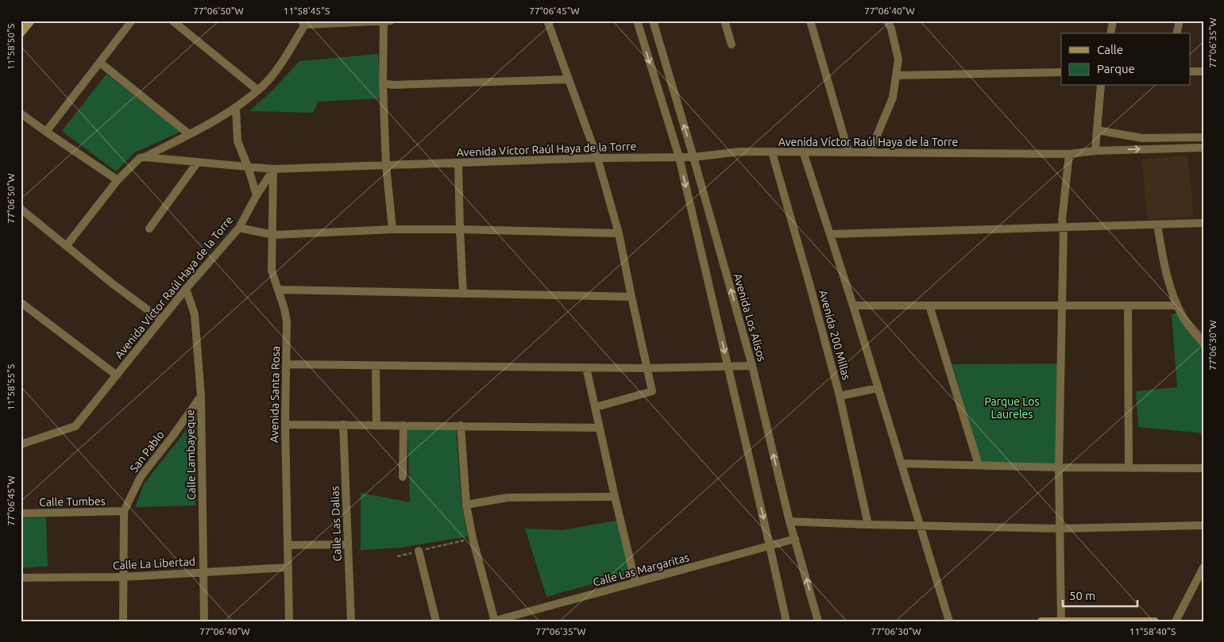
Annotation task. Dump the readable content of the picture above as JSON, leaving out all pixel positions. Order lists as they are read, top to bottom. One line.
{"streets":{"street":["Avenida Víctor Raúl Haya de la Torre","Avenida Los Alisos","Avenida 200 Millas","Avenida Santa Rosa","San Pablo","Calle Lambayeque","Calle Tumbes","Calle Las Dalias","Calle La Libertad","Calle Las Margaritas"]},"crossings":[["Avenida Víctor Raúl Haya de la Torre","Avenida Los Alisos"],["Avenida Víctor Raúl Haya de la Torre","Avenida 200 Millas"],["Avenida Víctor Raúl Haya de la Torre","Avenida Santa Rosa"],["Avenida Víctor Raúl Haya de la Torre","Calle Lambayeque"],["Avenida Los Alisos","Calle Las Margaritas"],["Avenida Santa Rosa","Calle La Libertad"],["San Pablo","Calle Lambayeque"],["San Pablo","Calle Tumbes"],["San Pablo","Calle La Libertad"],["Calle Lambayeque","Calle La Libertad"]],"parks":["Parque Los Laureles"],"legend":["Calle","Parque"],"scale_bar":"50 m","coordinates":["77°06'50\"W","11°58'45\"S","77°06'45\"W","77°06'40\"W","77°06'35\"W","11°58'50\"S","77°06'30\"W","11°58'55\"S","11°58'40\"S"]}
